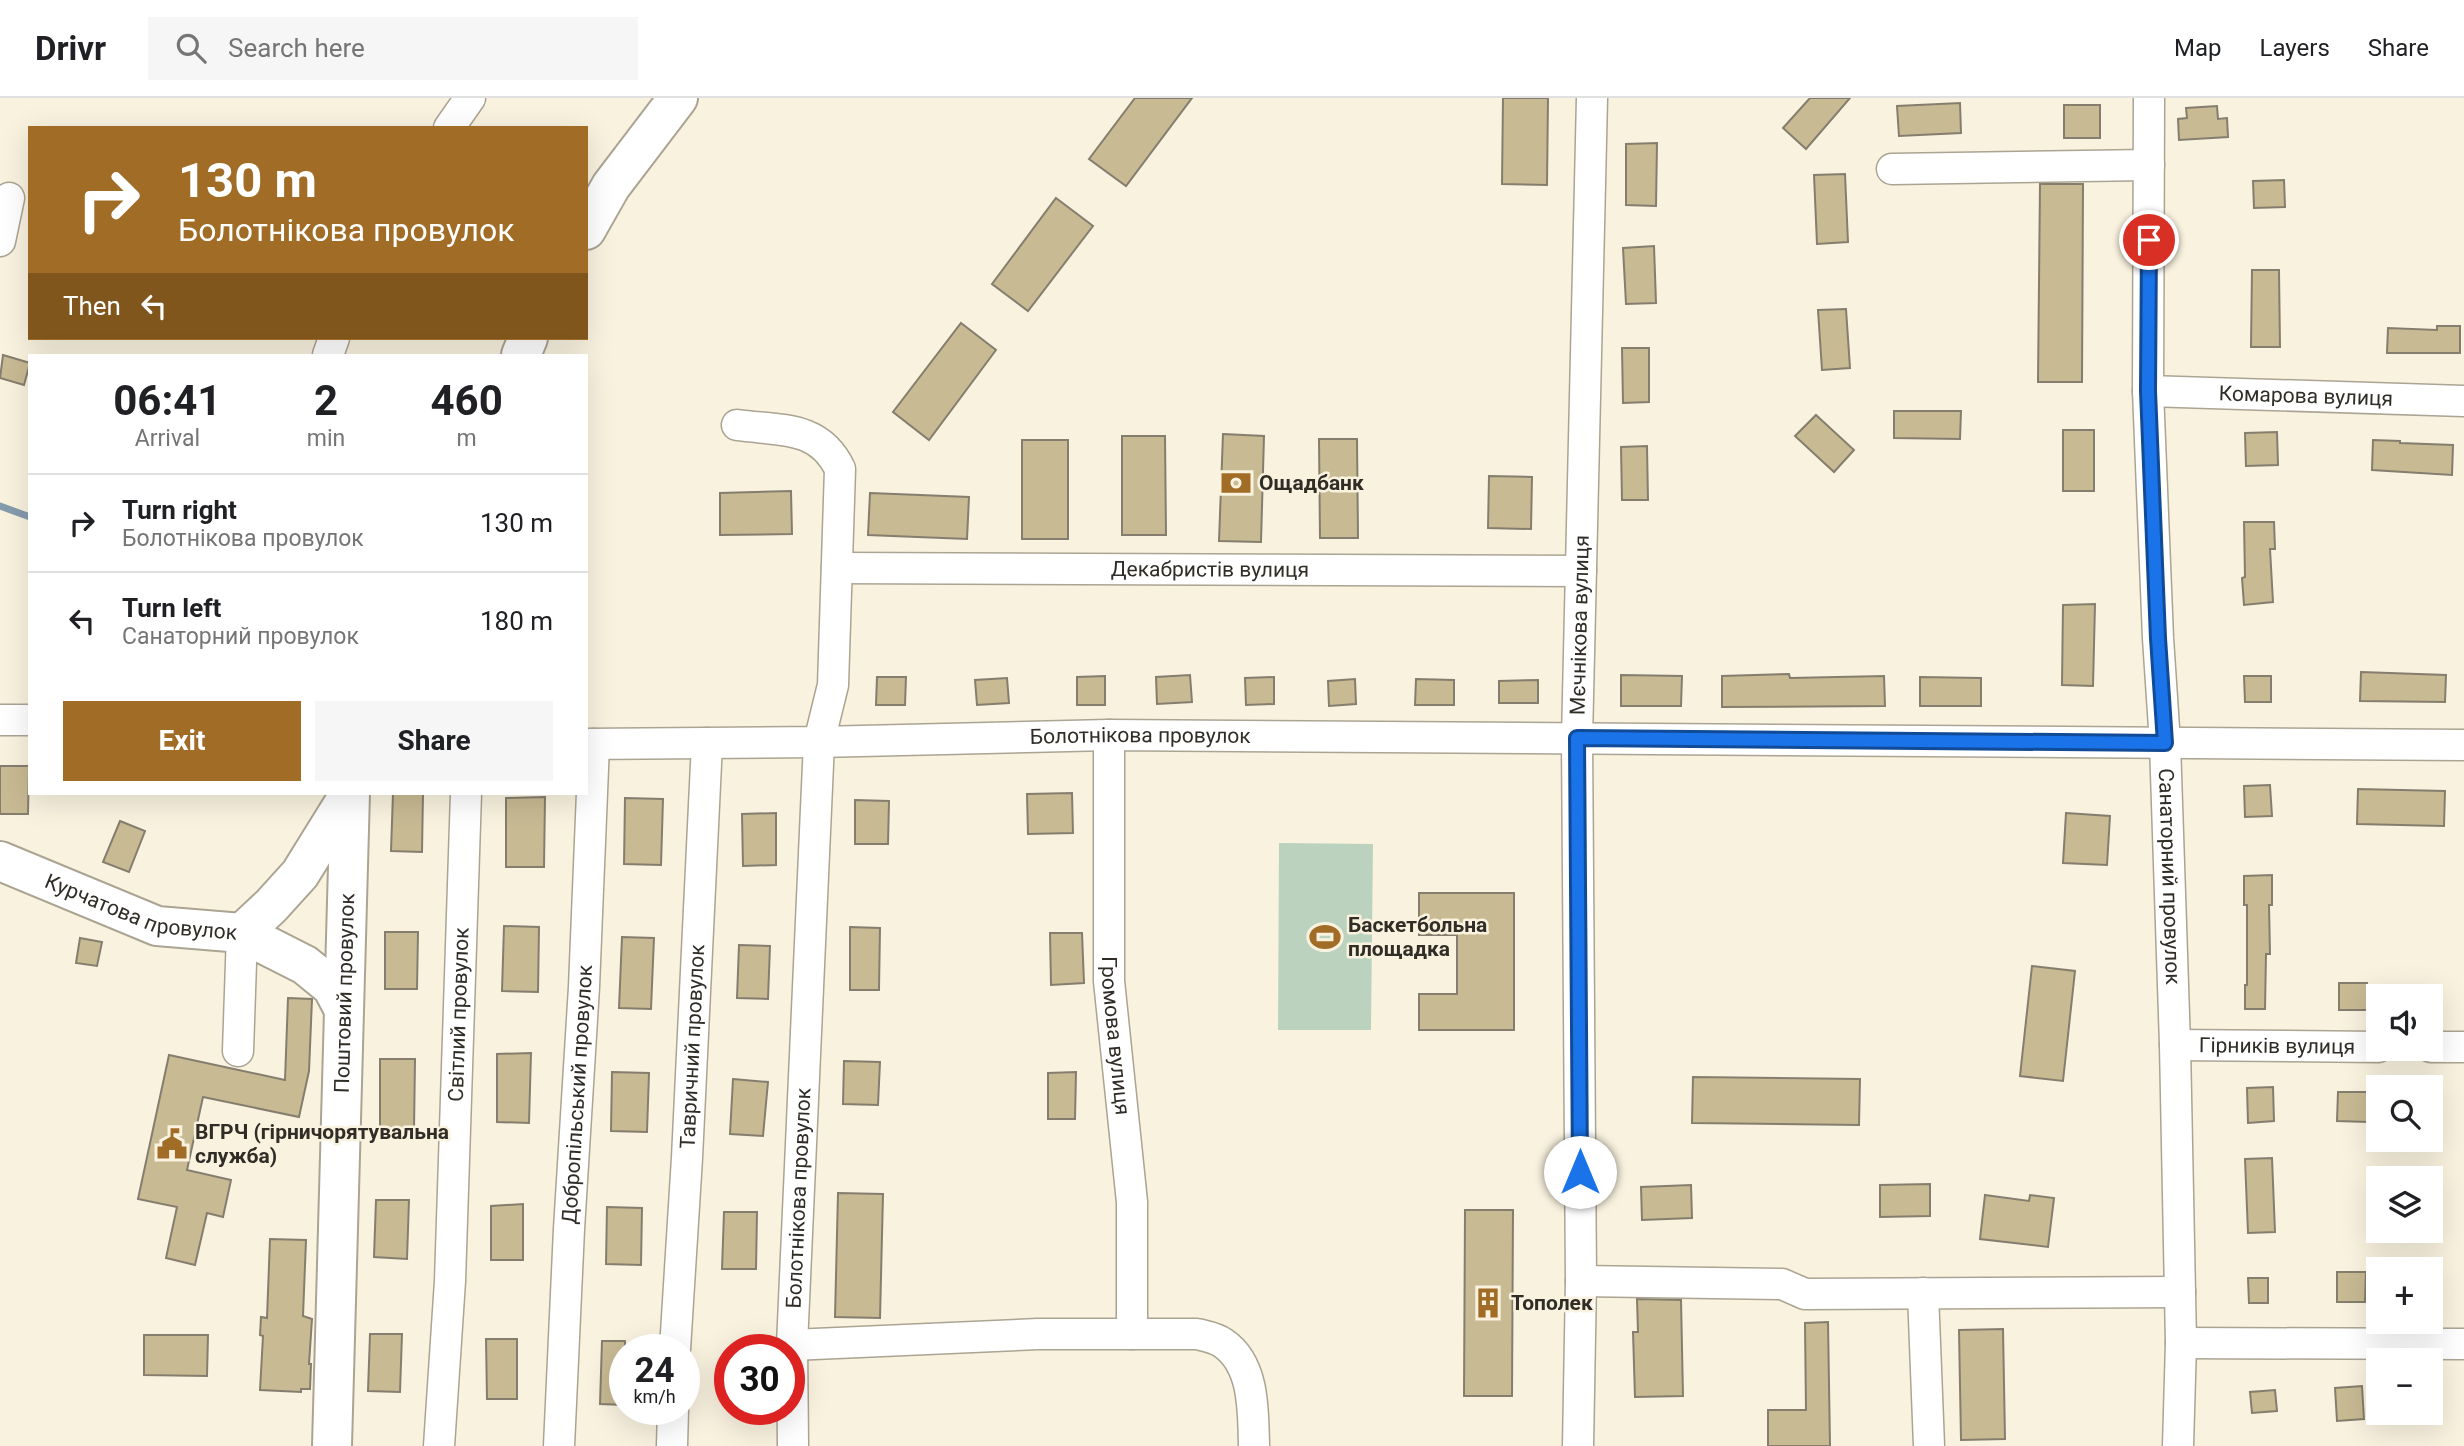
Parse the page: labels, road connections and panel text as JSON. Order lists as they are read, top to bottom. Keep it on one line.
{"streets":{"main road":["Курчатова провулок","Поштовий провулок"],"street":["Комарова вулиця","Декабристів вулиця","Мєчнікова вулиця","Болотнікова провулок","Санаторний провулок","Світлий провулок","Громова вулиця","Тавричний провулок","Гірників вулиця","Добропільський провулок"]},"crossings":[["Комарова вулиця","Санаторний провулок"],["Декабристів вулиця","Мєчнікова вулиця"],["Мєчнікова вулиця","Болотнікова провулок"],["Болотнікова провулок","Санаторний провулок"],["Болотнікова провулок","Громова вулиця"],["Санаторний провулок","Гірників вулиця"],["Курчатова провулок","Поштовий провулок"]],"places":{"bank":["Ощадбанк"],"sports":["Баскетбольна площадка"],"public building":["ВГРЧ (гірничорятувальна служба)"],"building":["Тополек"]},"page":{"header":"Drivr","search":"Search here","nav":["Map","Layers","Share"],"turn":["130 m","Болотнікова провулок"],"then":"Then","eta":["06:41","Arrival","2","min","460","m"],"list":[{"name":"Turn right","note":"Болотнікова провулок","value":"130 m"},{"name":"Turn left","note":"Санаторний провулок","value":"180 m"}],"buttons":["Exit","Share"],"map_buttons":["+","−"],"speed":"24 km/h","limit":"30"}}
